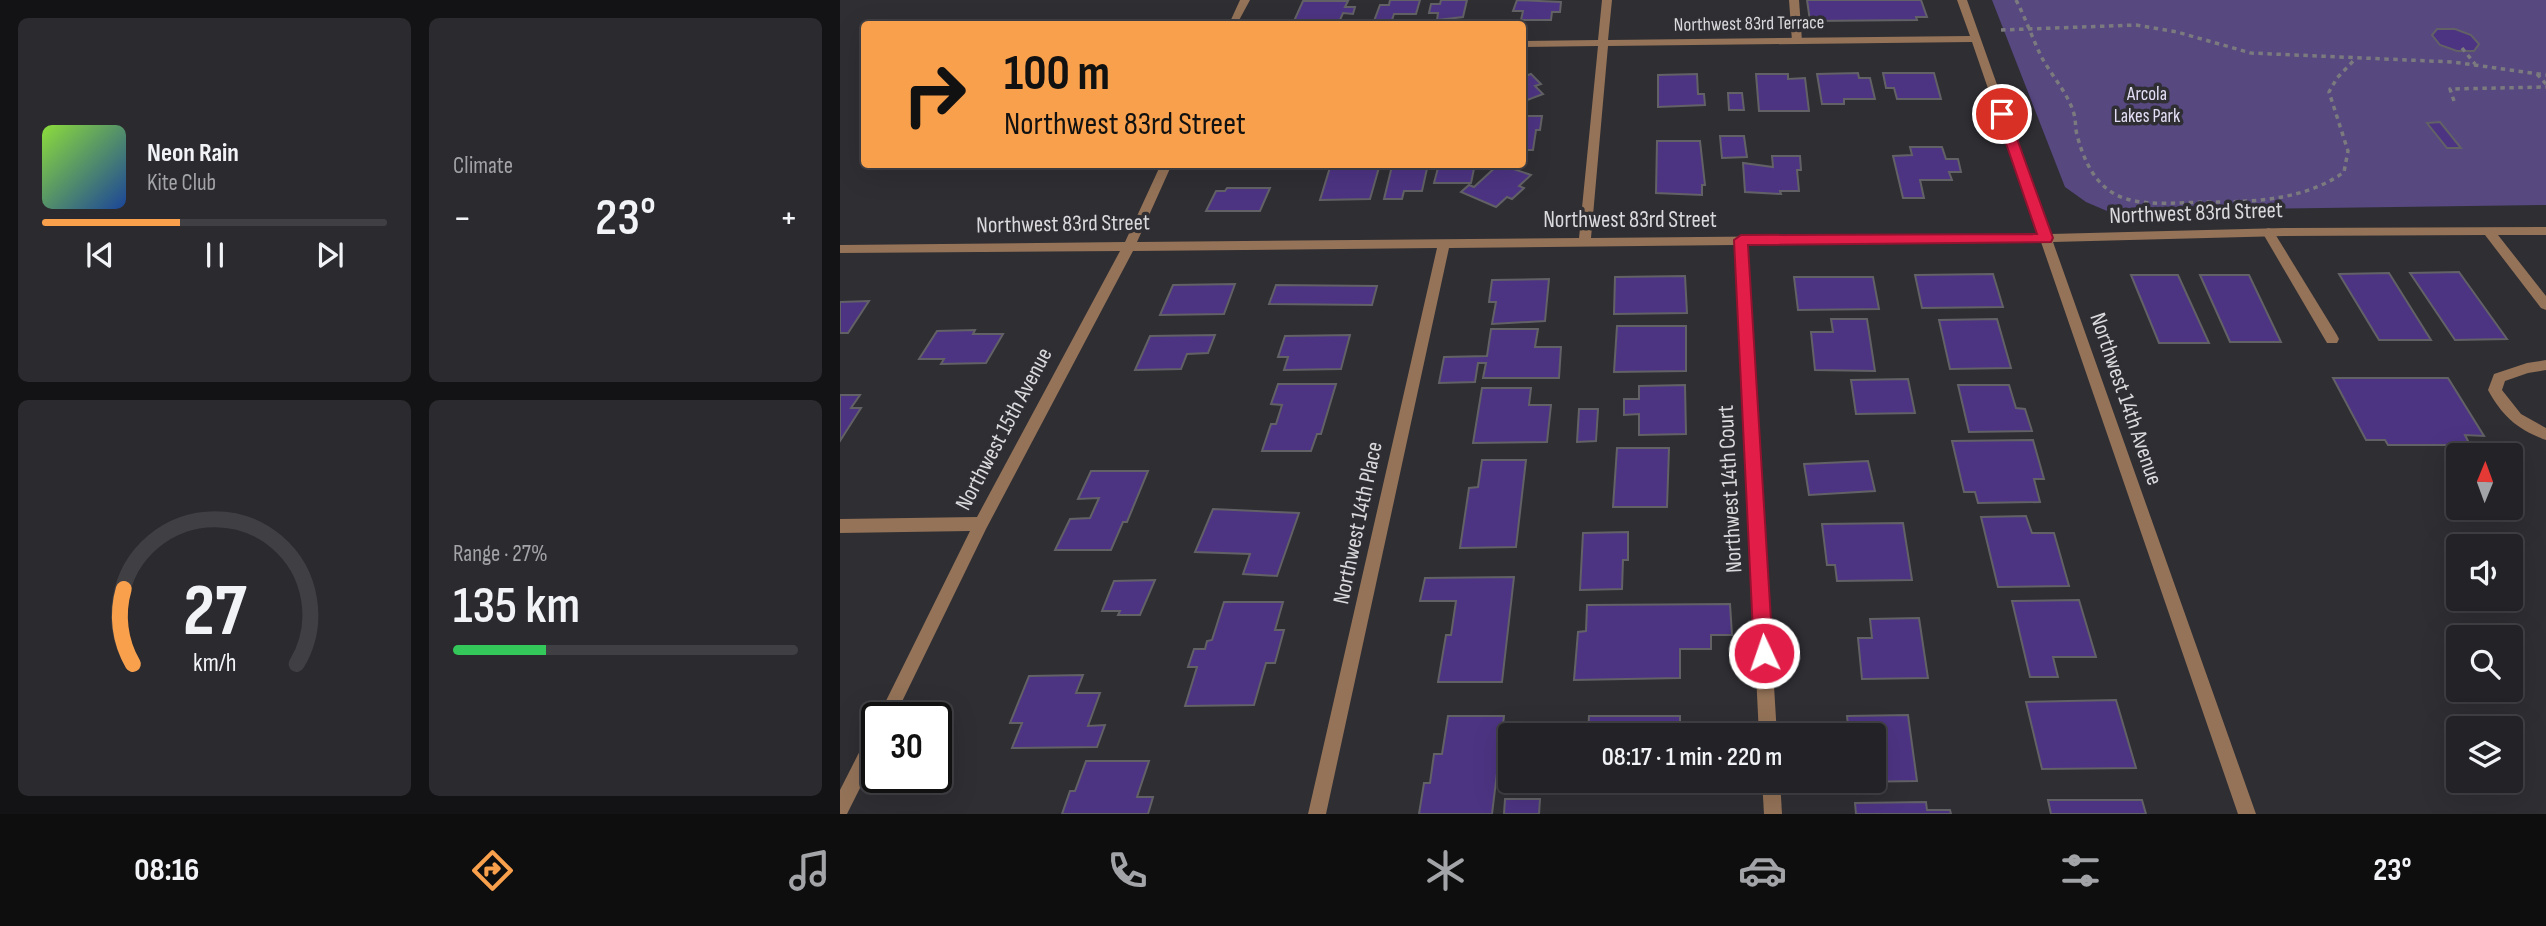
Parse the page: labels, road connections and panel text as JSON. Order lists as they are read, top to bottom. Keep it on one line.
{"streets":{"street":["Northwest 83rd Terrace","Northwest 83rd Street","Northwest 14th Avenue","Northwest 15th Avenue","Northwest 14th Court","Northwest 14th Place"]},"crossings":[["Northwest 83rd Terrace","Northwest 14th Avenue"],["Northwest 83rd Street","Northwest 14th Avenue"],["Northwest 83rd Street","Northwest 15th Avenue"],["Northwest 83rd Street","Northwest 14th Court"],["Northwest 83rd Street","Northwest 14th Place"]],"parks":["Arcola Lakes Park"],"north":"top","page":{"tile":["Climate",["Range · 27%","135 km"]],"turn":["100 m","Northwest 83rd Street"],"song":["Neon Rain","Kite Club"],"heat":["−","23°","+"],"limit":"30","trip":"08:17 · 1 min · 220 m","tabs":["08:16","23°"],"gauge":["27","km/h"]}}
